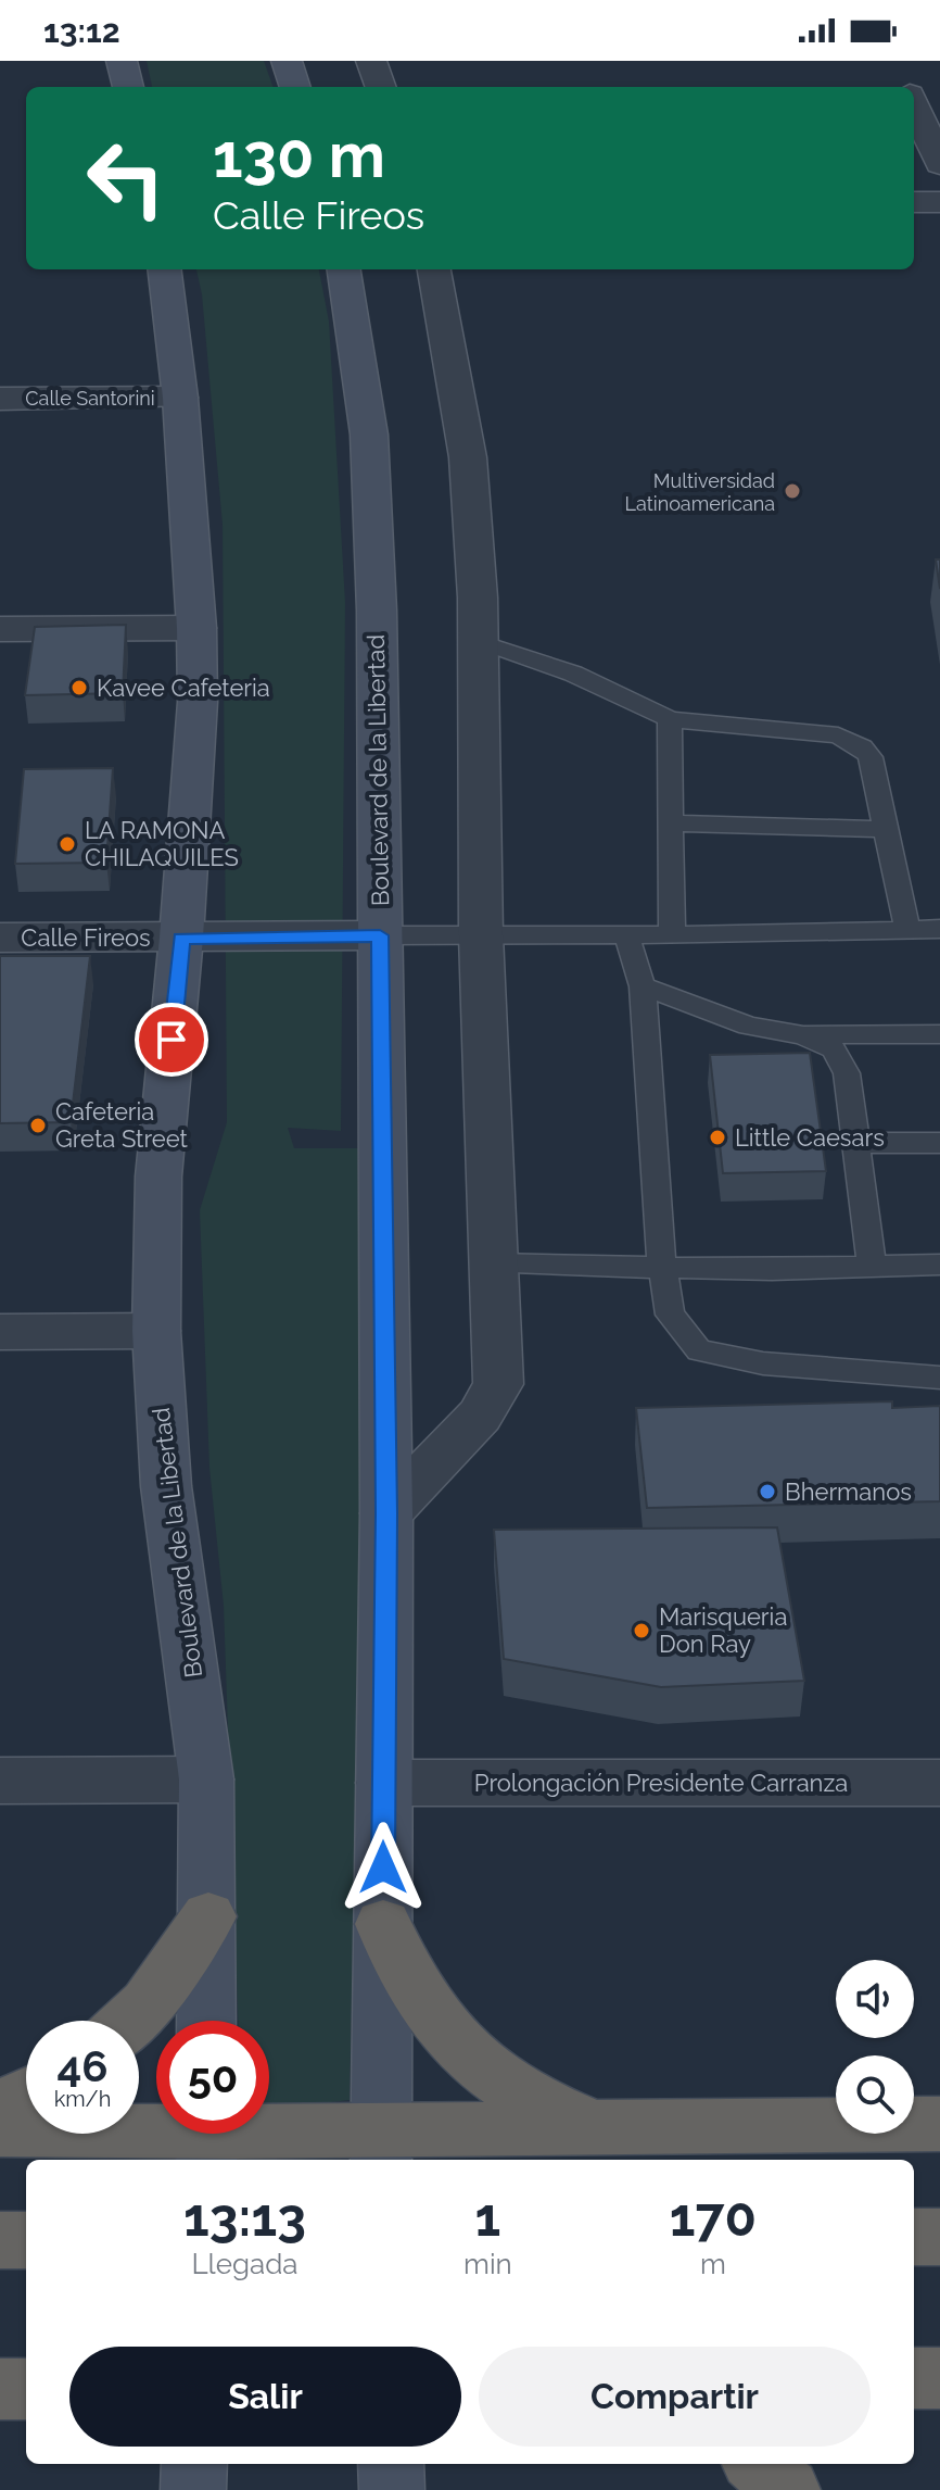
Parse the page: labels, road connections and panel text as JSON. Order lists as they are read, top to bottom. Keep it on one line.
{"streets":{"main road":["Boulevard de la Libertad"],"street":["Calle Santorini","Calle Fireos","Prolongación Presidente Carranza"]},"crossings":[["Calle Santorini","Boulevard de la Libertad"],["Boulevard de la Libertad","Calle Fireos"],["Boulevard de la Libertad","Prolongación Presidente Carranza"]],"places":["Multiversidad Latinoamericana","Kavee Cafeteria","LA RAMONA CHILAQUILES","Cafeteria Greta Street","Little Caesars","Bhermanos","Marisqueria Don Ray"],"page":{"status":"13:12","turn":["130 m","Calle Fireos"],"speed":"46 km/h","limit":"50","eta":["13:13","Llegada","1","min","170","m"],"buttons":["Salir","Compartir"]}}
